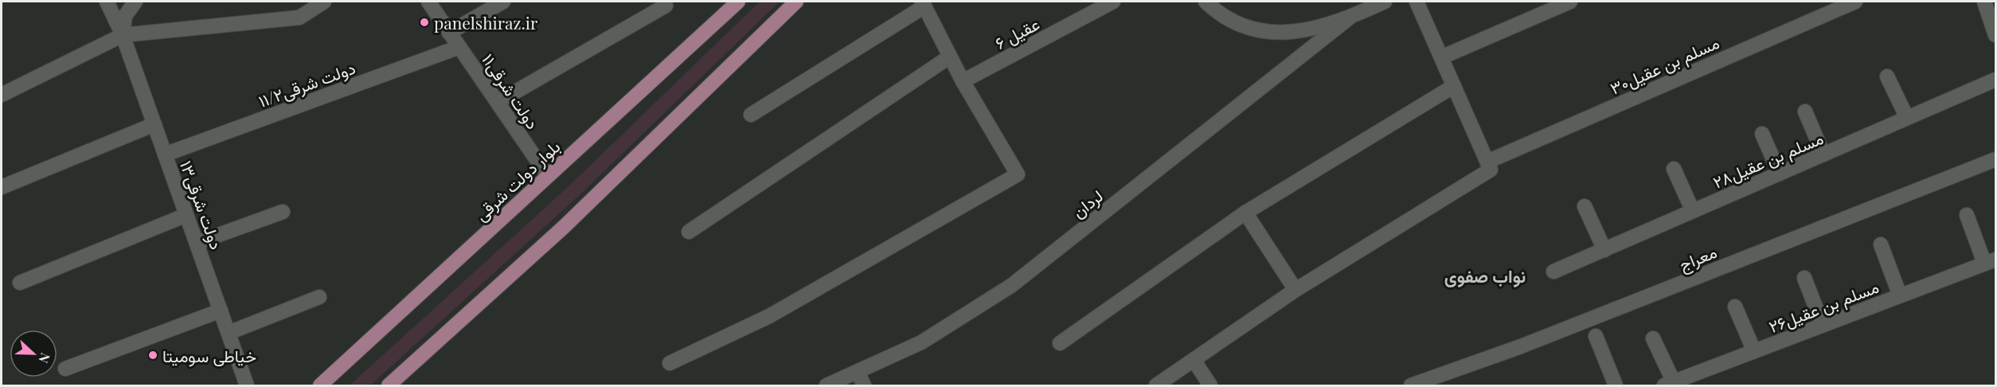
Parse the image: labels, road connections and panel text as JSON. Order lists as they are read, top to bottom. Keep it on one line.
{"streets":{"main road":["بلوار دولت شرقی"],"street":["عقیل ۶","مسلم بن عقیل۳۰","۱۱/۲دولت شرقی","۱۱دولت شرقی","مسلم بن عقیل۲۸","لردان","۱۳دولت شرقی","معراج","مسلم بن عقیل۲۶"]},"crossings":[["۱۱/۲دولت شرقی","۱۱دولت شرقی"],["۱۱/۲دولت شرقی","۱۳دولت شرقی"],["۱۱دولت شرقی","بلوار دولت شرقی"]],"districts":["نواب صفوی"],"places":["panelshiraz.ir","خیاطی سومیتا"],"north":"right"}
